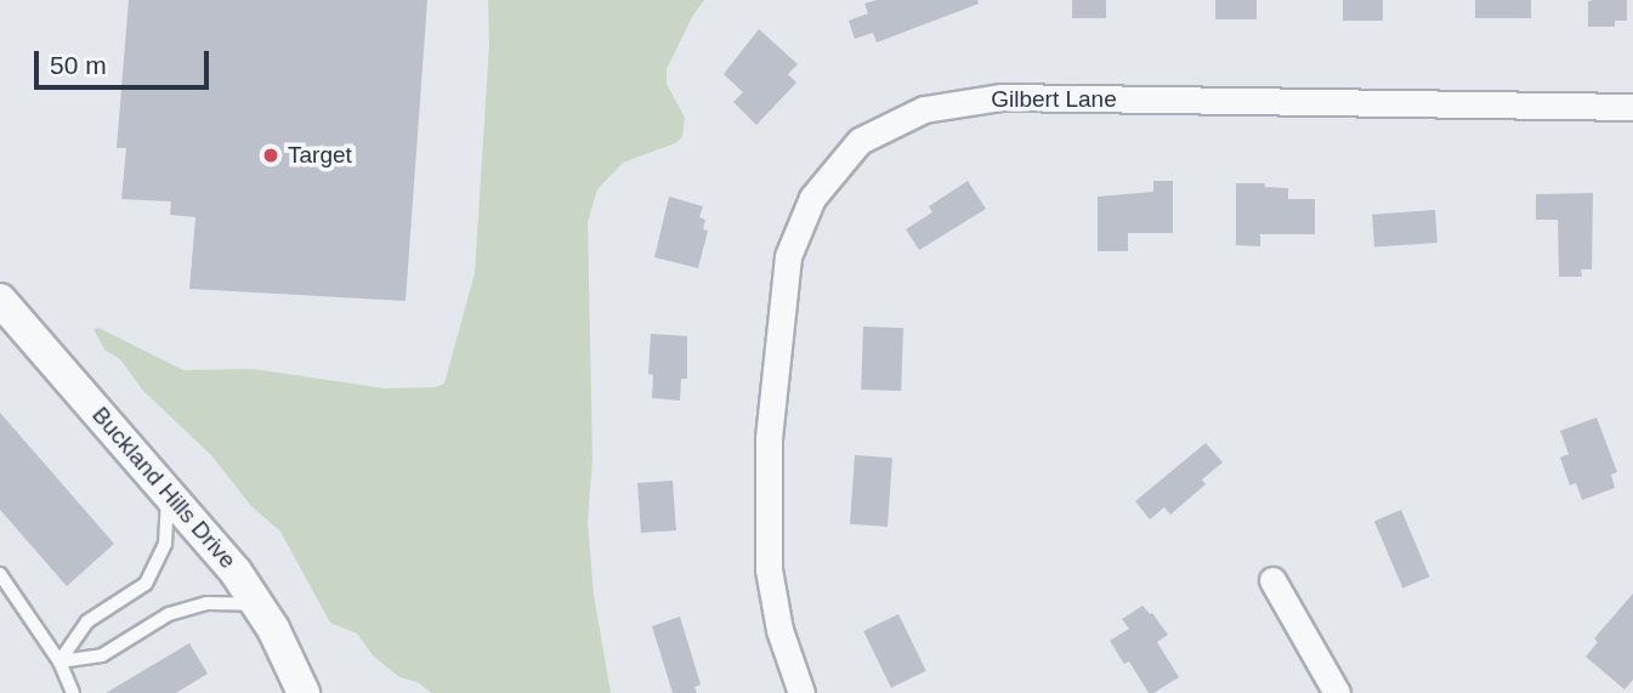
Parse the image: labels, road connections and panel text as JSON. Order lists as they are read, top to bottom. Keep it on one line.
{"streets":{"street":["Gilbert Lane","Buckland Hills Drive"]},"places":["Target"],"scale_bar":"50 m"}
